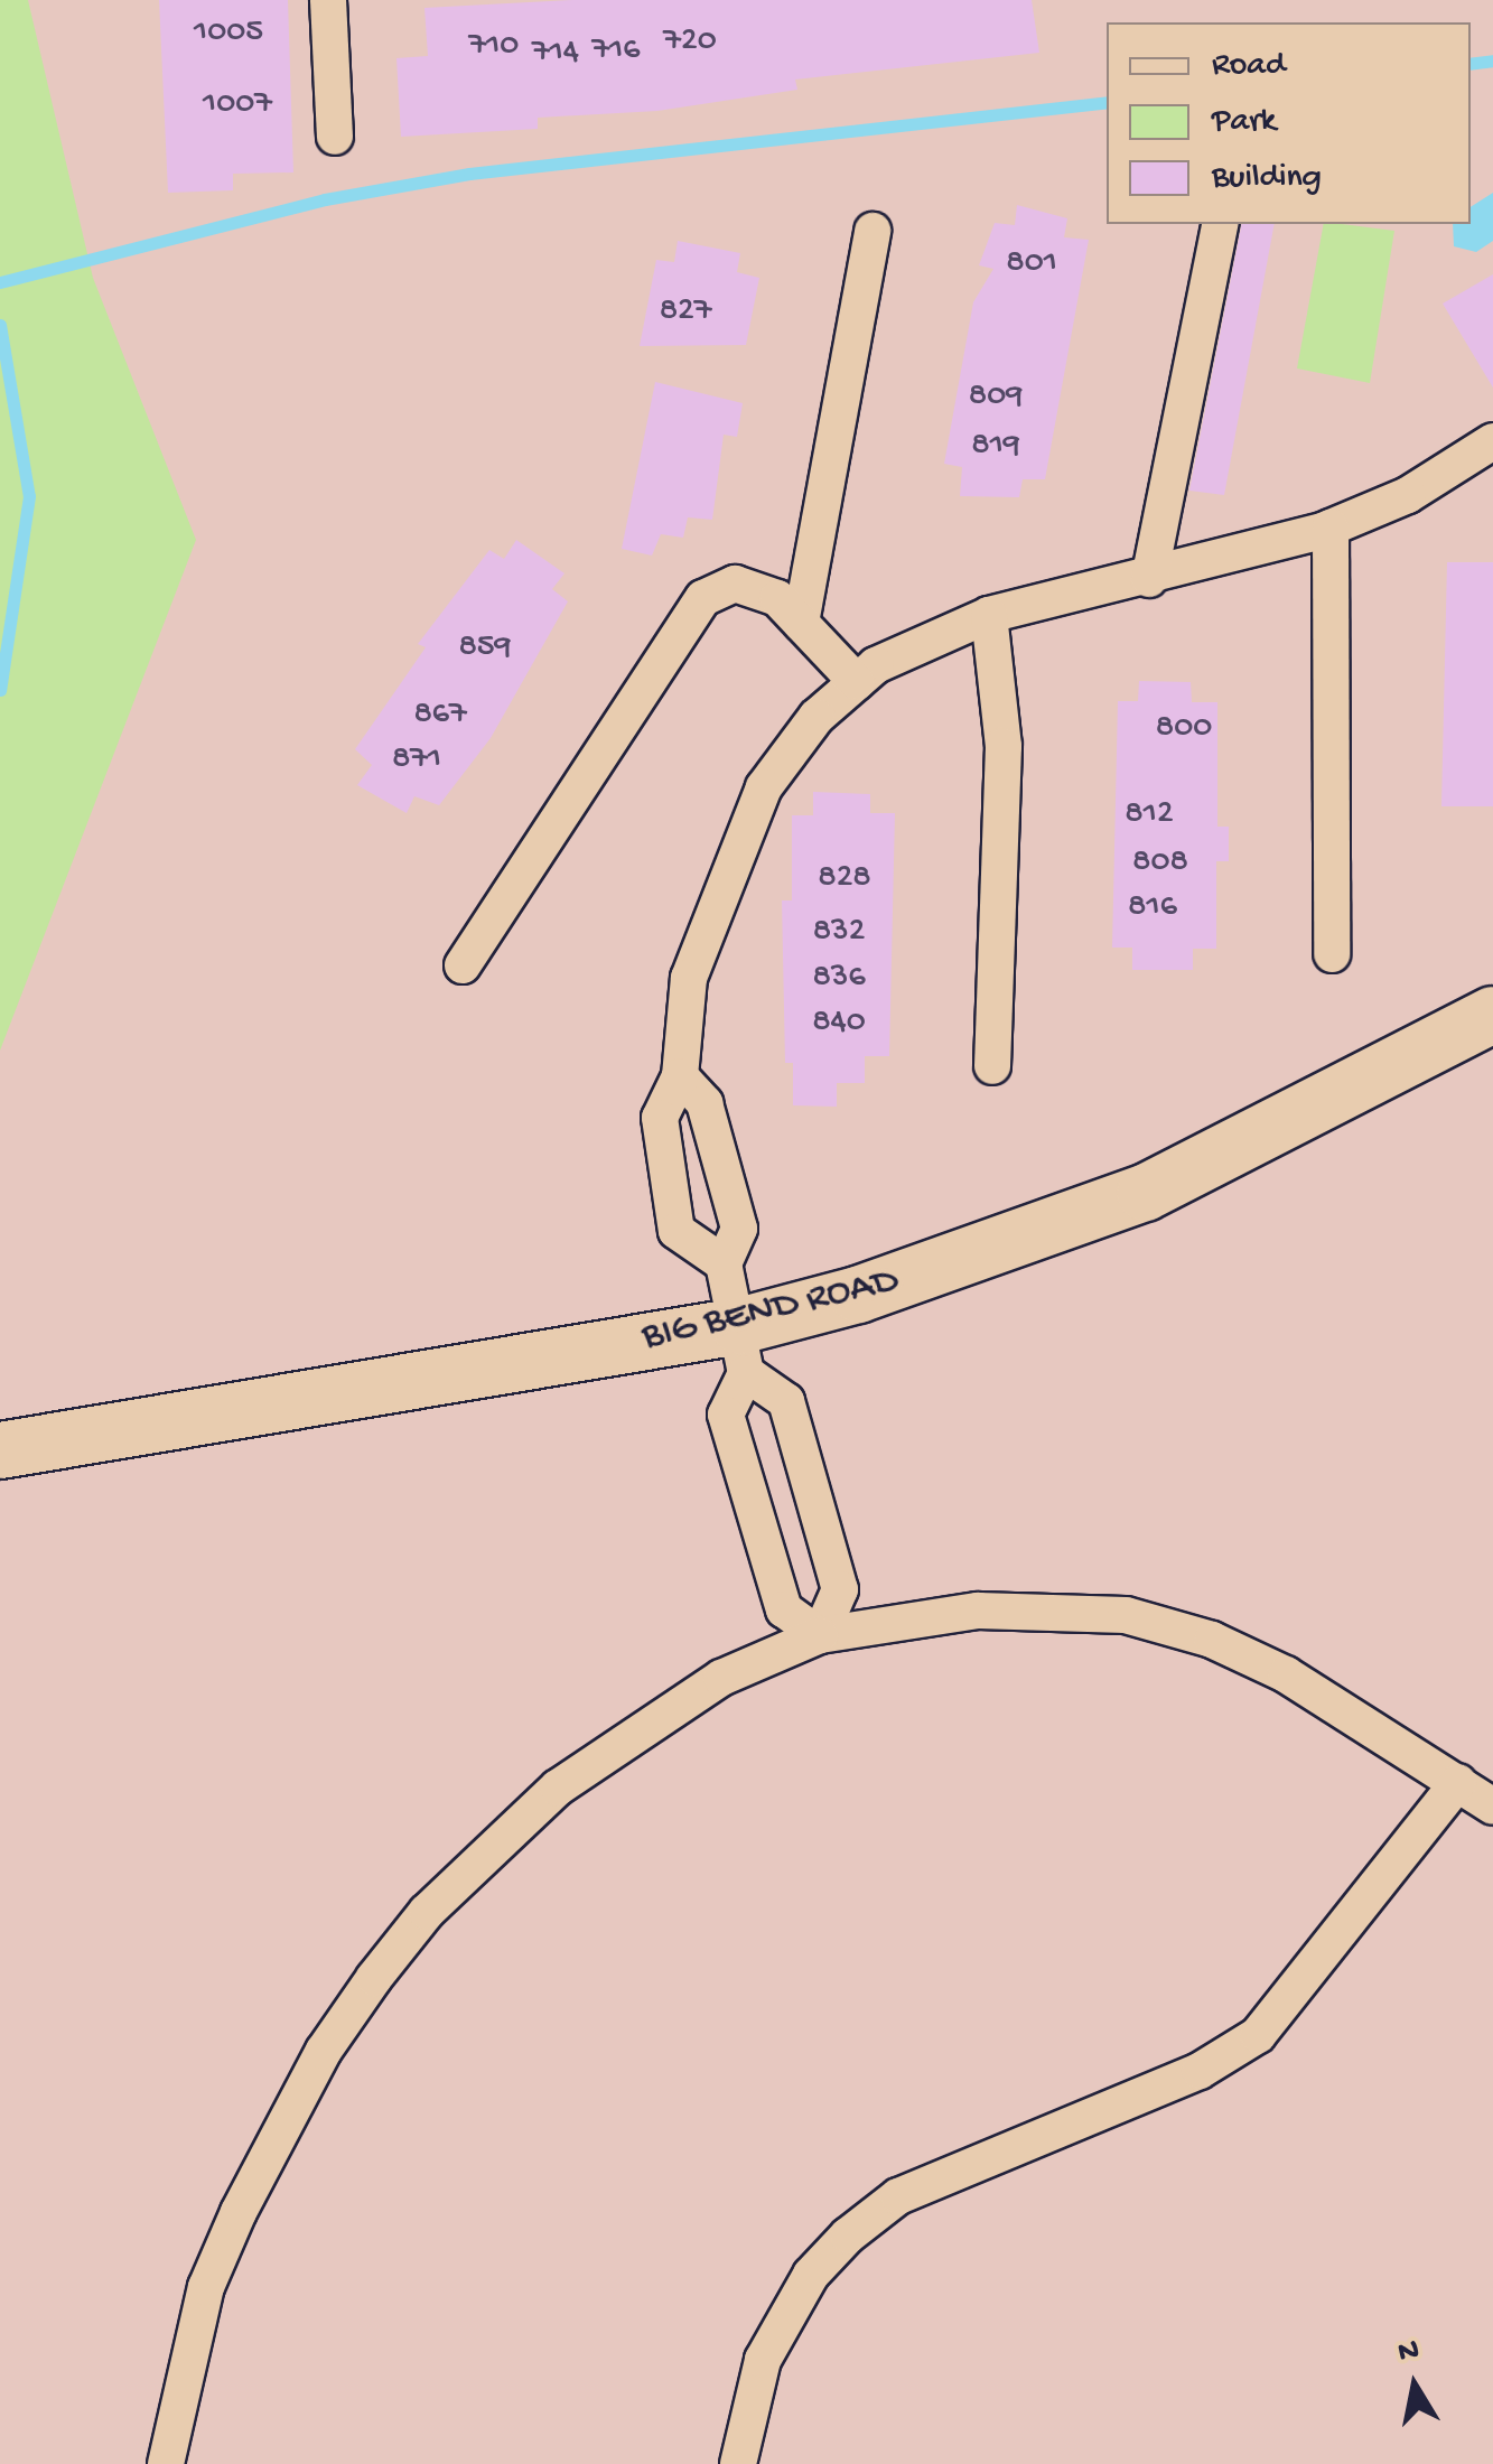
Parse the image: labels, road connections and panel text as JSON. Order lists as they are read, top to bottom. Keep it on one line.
{"streets":{"main road":["BIG BEND ROAD"]},"house_numbers":["1005","720","710","716","714","1007","801","827","809","819","859","867","800","871","812","808","828","816","832","836","840"],"legend":["Road","Park","Building"],"north":"top"}
